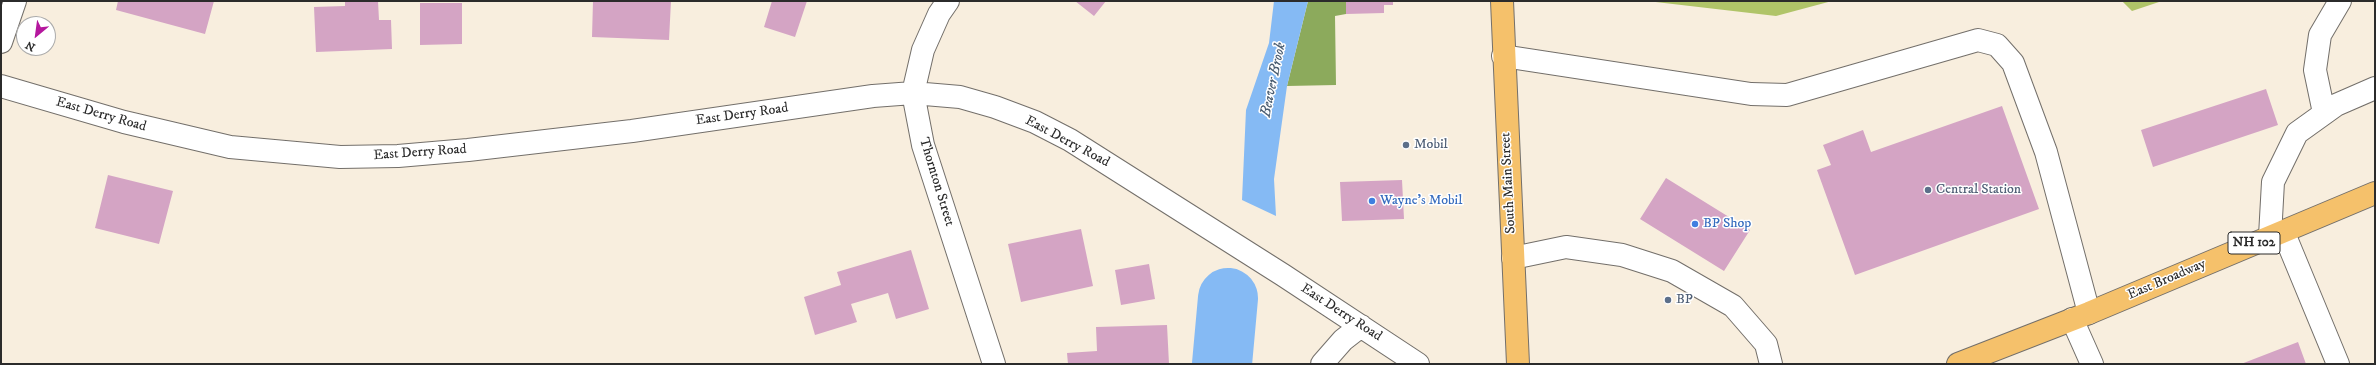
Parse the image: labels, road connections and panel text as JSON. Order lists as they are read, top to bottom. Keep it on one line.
{"streets":{"main road":["South Main Street","NH 102","East Broadway"],"street":["East Derry Road","Thornton Street"]},"crossings":[["East Derry Road","Thornton Street"]],"water":["Beaver Brook"],"places":["Mobil","Central Station","Wayne's Mobil","BP Shop","BP"],"north":"bottom left"}
